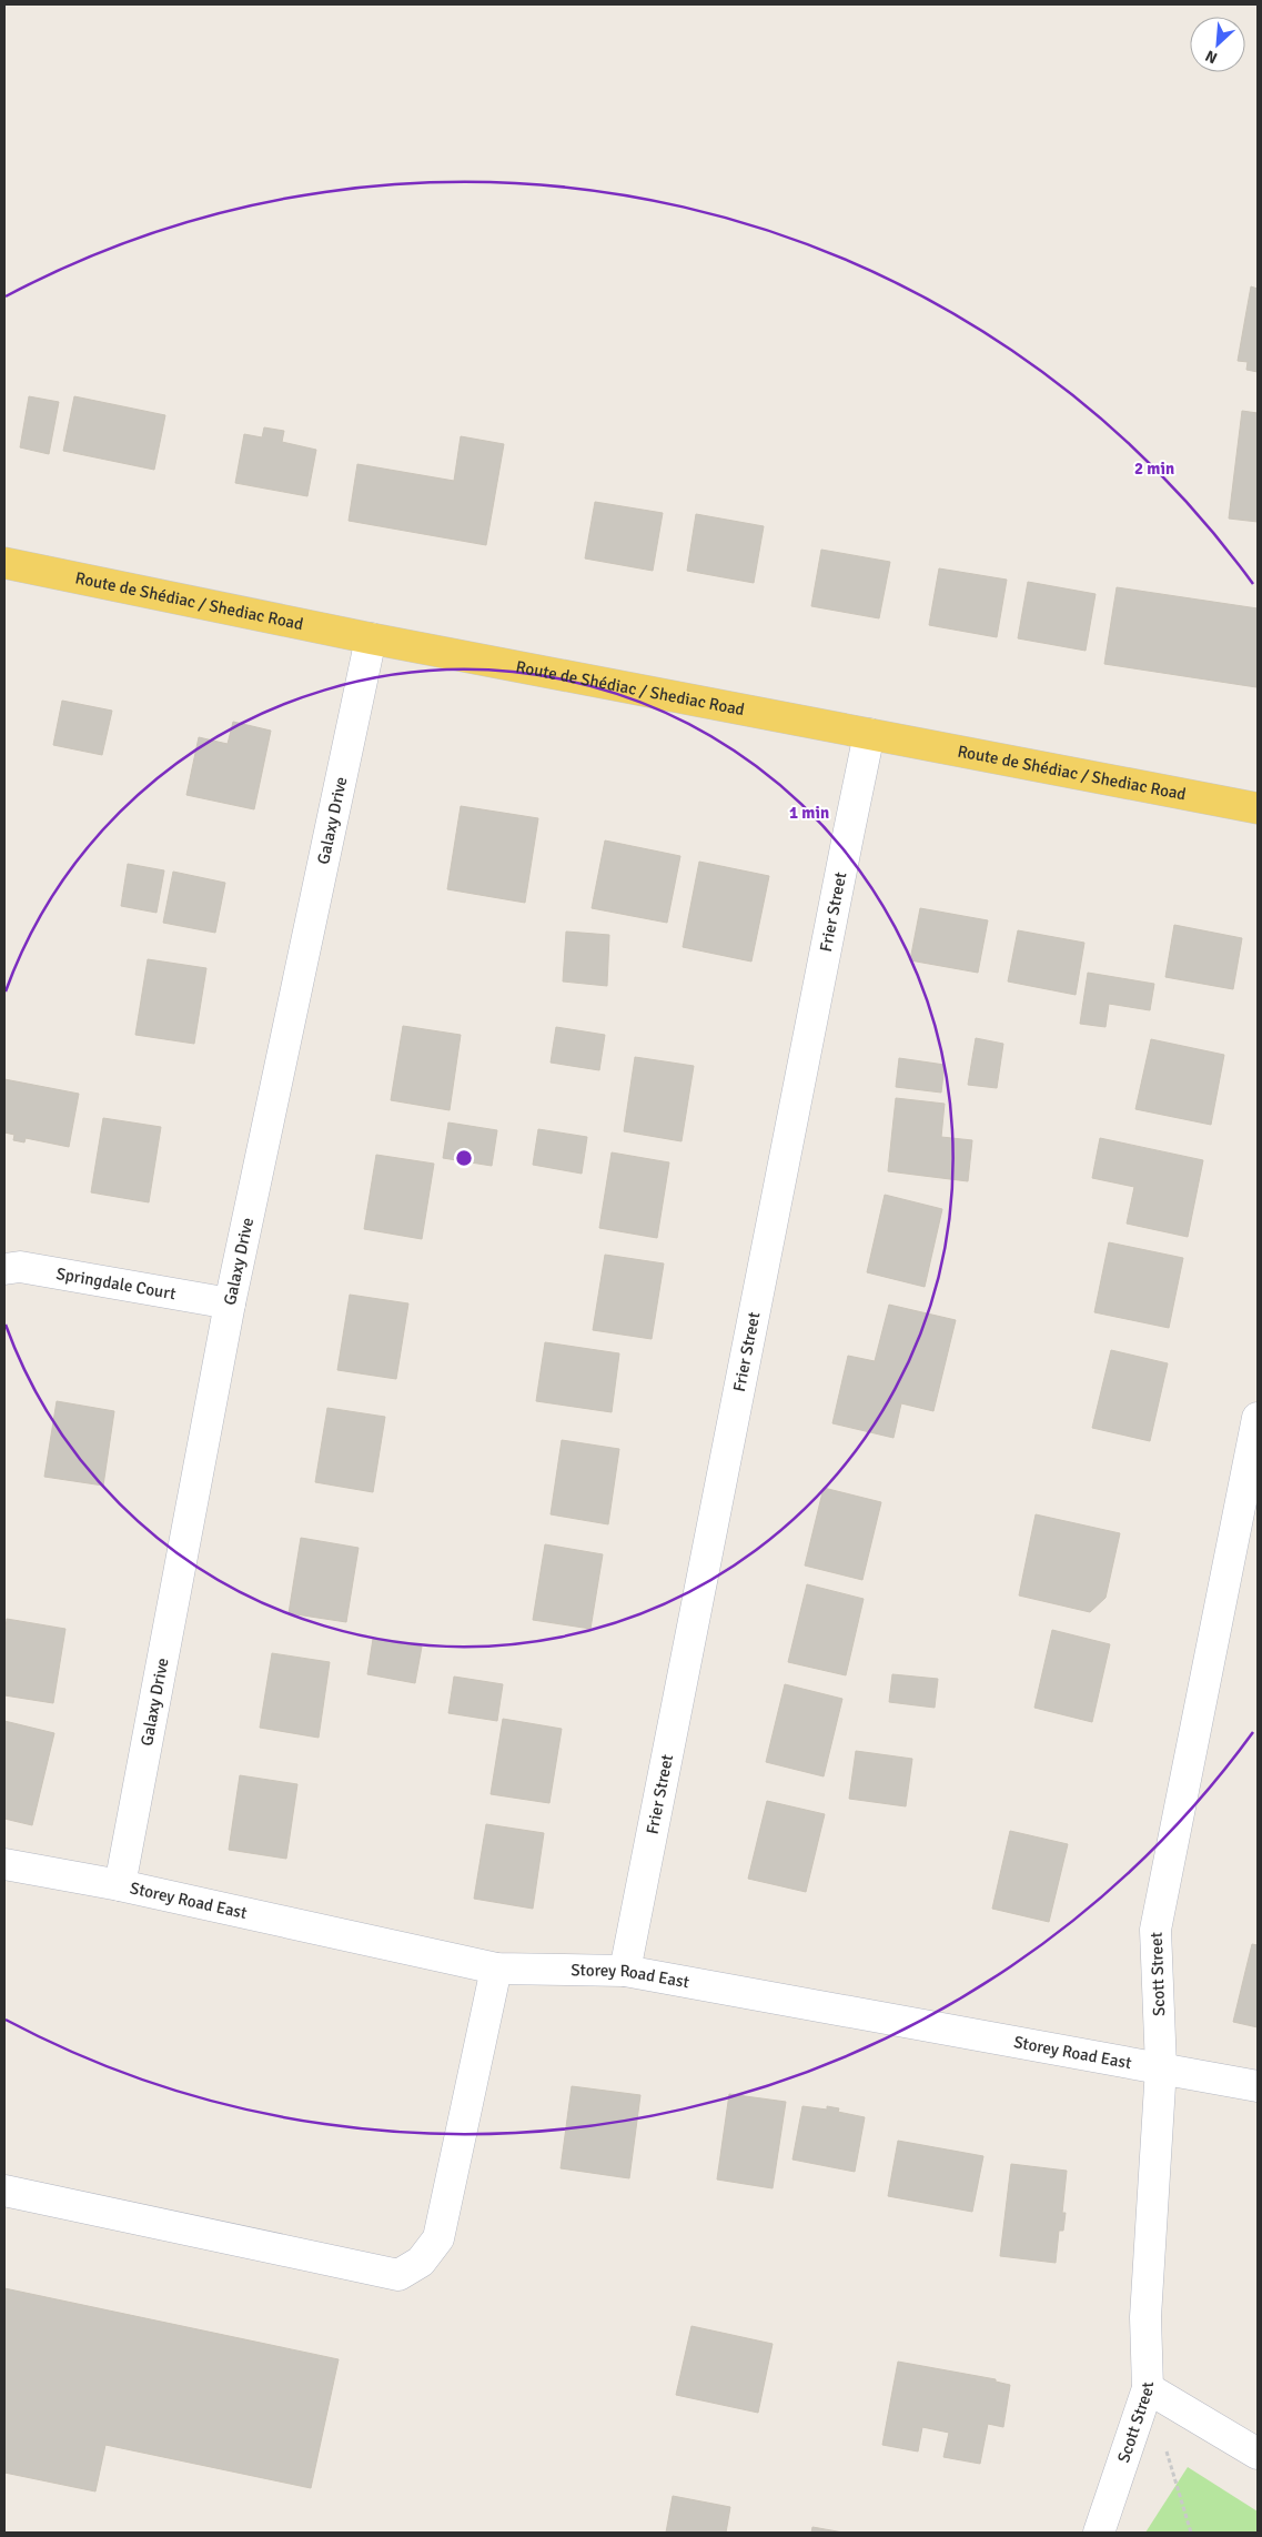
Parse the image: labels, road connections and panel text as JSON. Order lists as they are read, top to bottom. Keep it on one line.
{"streets":{"main road":["Route de Shédiac / Shediac Road"],"street":["Galaxy Drive","Frier Street","Springdale Court","Storey Road East","Scott Street"]},"crossings":[["Route de Shédiac / Shediac Road","Galaxy Drive"],["Route de Shédiac / Shediac Road","Frier Street"],["Galaxy Drive","Springdale Court"],["Galaxy Drive","Storey Road East"],["Frier Street","Storey Road East"],["Storey Road East","Scott Street"]],"north":"bottom left","rings":["2 min","1 min"]}
